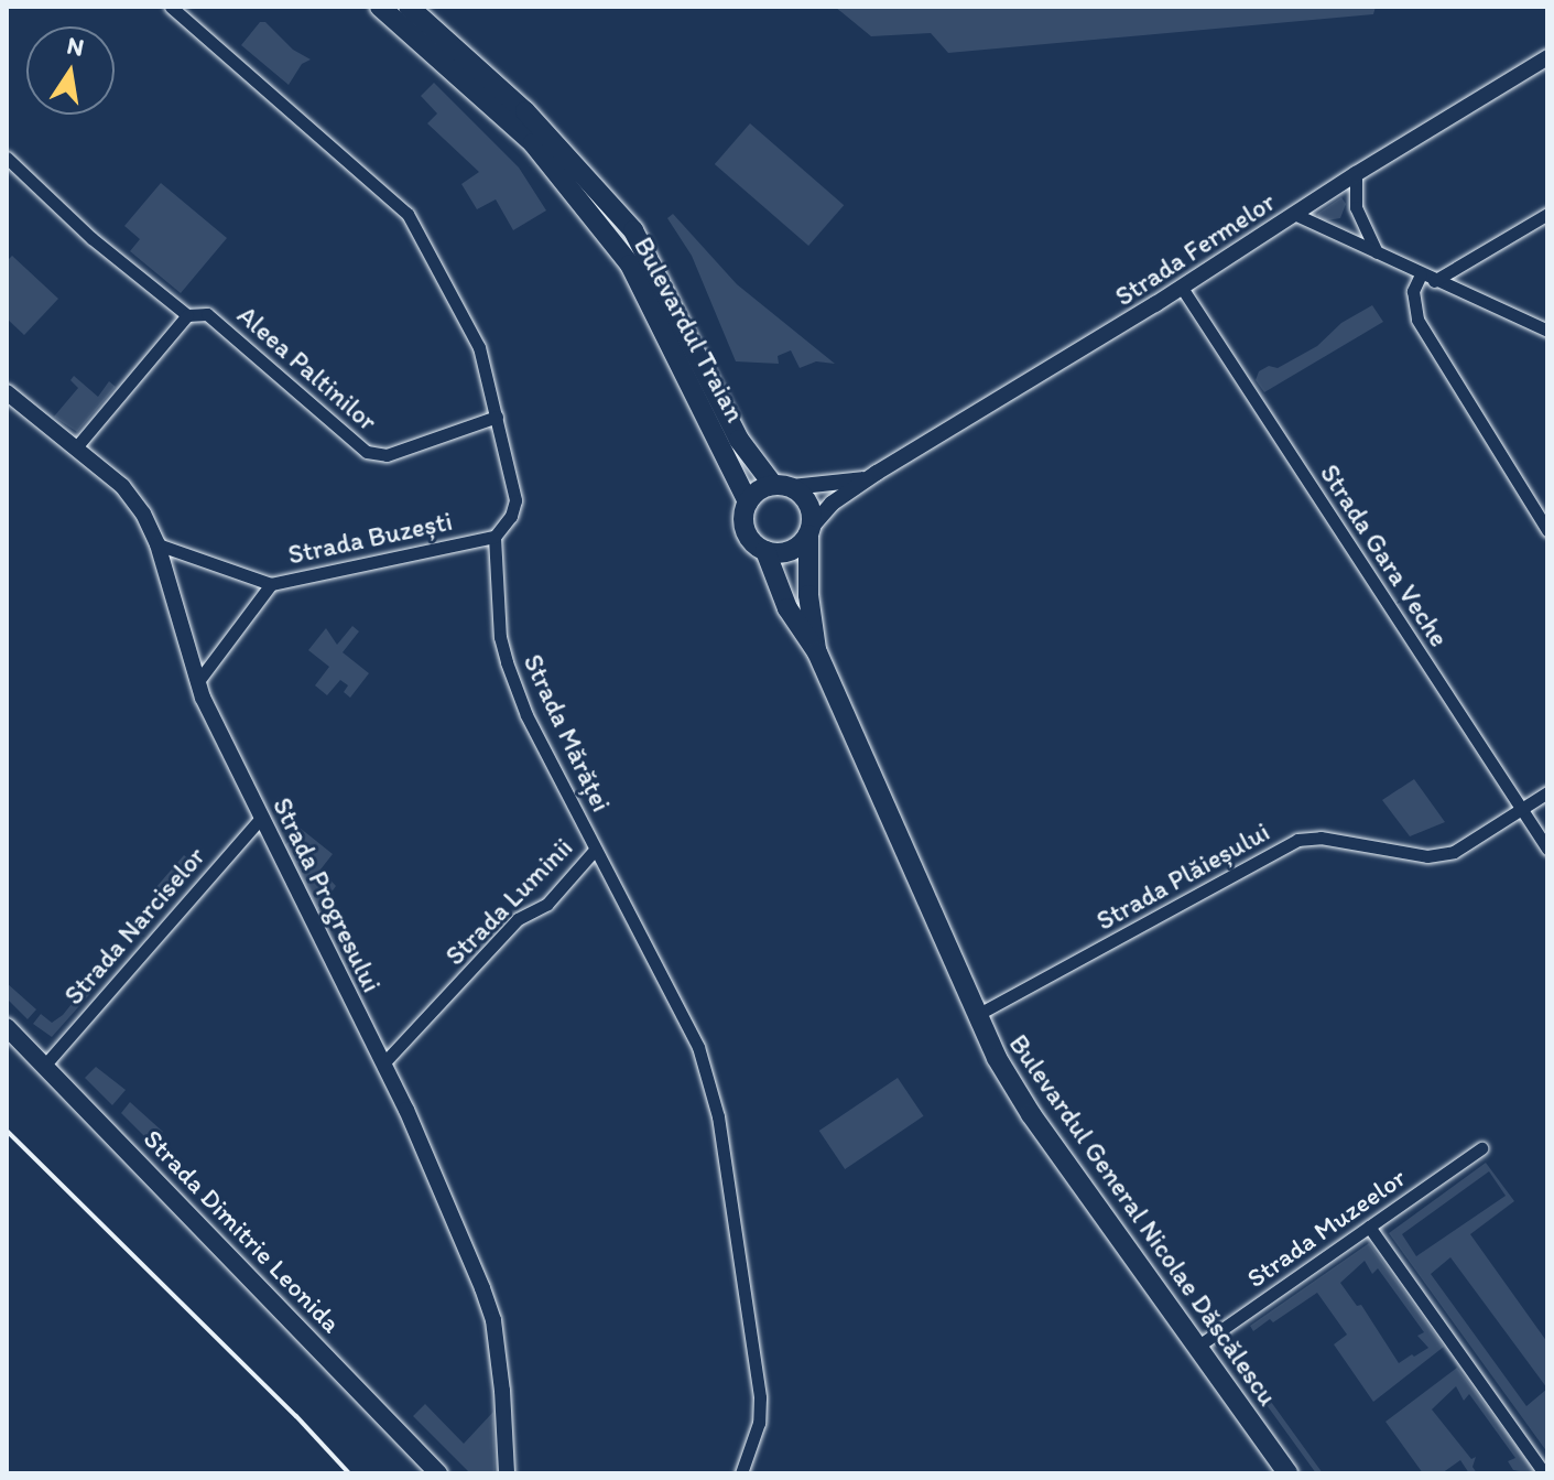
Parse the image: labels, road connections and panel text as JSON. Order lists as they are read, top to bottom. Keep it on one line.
{"streets":{"main road":["Bulevardul Traian","Bulevardul General Nicolae Dăscălescu","Strada Dimitrie Leonida"],"street":["Strada Fermelor","Aleea Paltinilor","Strada Buzești","Strada Gara Veche","Strada Mărăței","Strada Plăieșului","Strada Progresului","Strada Luminii","Strada Narciselor","Strada Muzeelor"]},"crossings":[["Strada Fermelor","Bulevardul Traian"],["Strada Fermelor","Strada Gara Veche"],["Strada Fermelor","Bulevardul General Nicolae Dăscălescu"],["Bulevardul Traian","Bulevardul General Nicolae Dăscălescu"],["Strada Buzești","Strada Mărăței"],["Strada Buzești","Strada Progresului"],["Strada Gara Veche","Strada Plăieșului"],["Strada Mărăței","Strada Luminii"],["Strada Plăieșului","Bulevardul General Nicolae Dăscălescu"],["Strada Progresului","Strada Luminii"],["Strada Progresului","Strada Narciselor"],["Strada Narciselor","Strada Dimitrie Leonida"],["Bulevardul General Nicolae Dăscălescu","Strada Muzeelor"]],"north":"top"}
